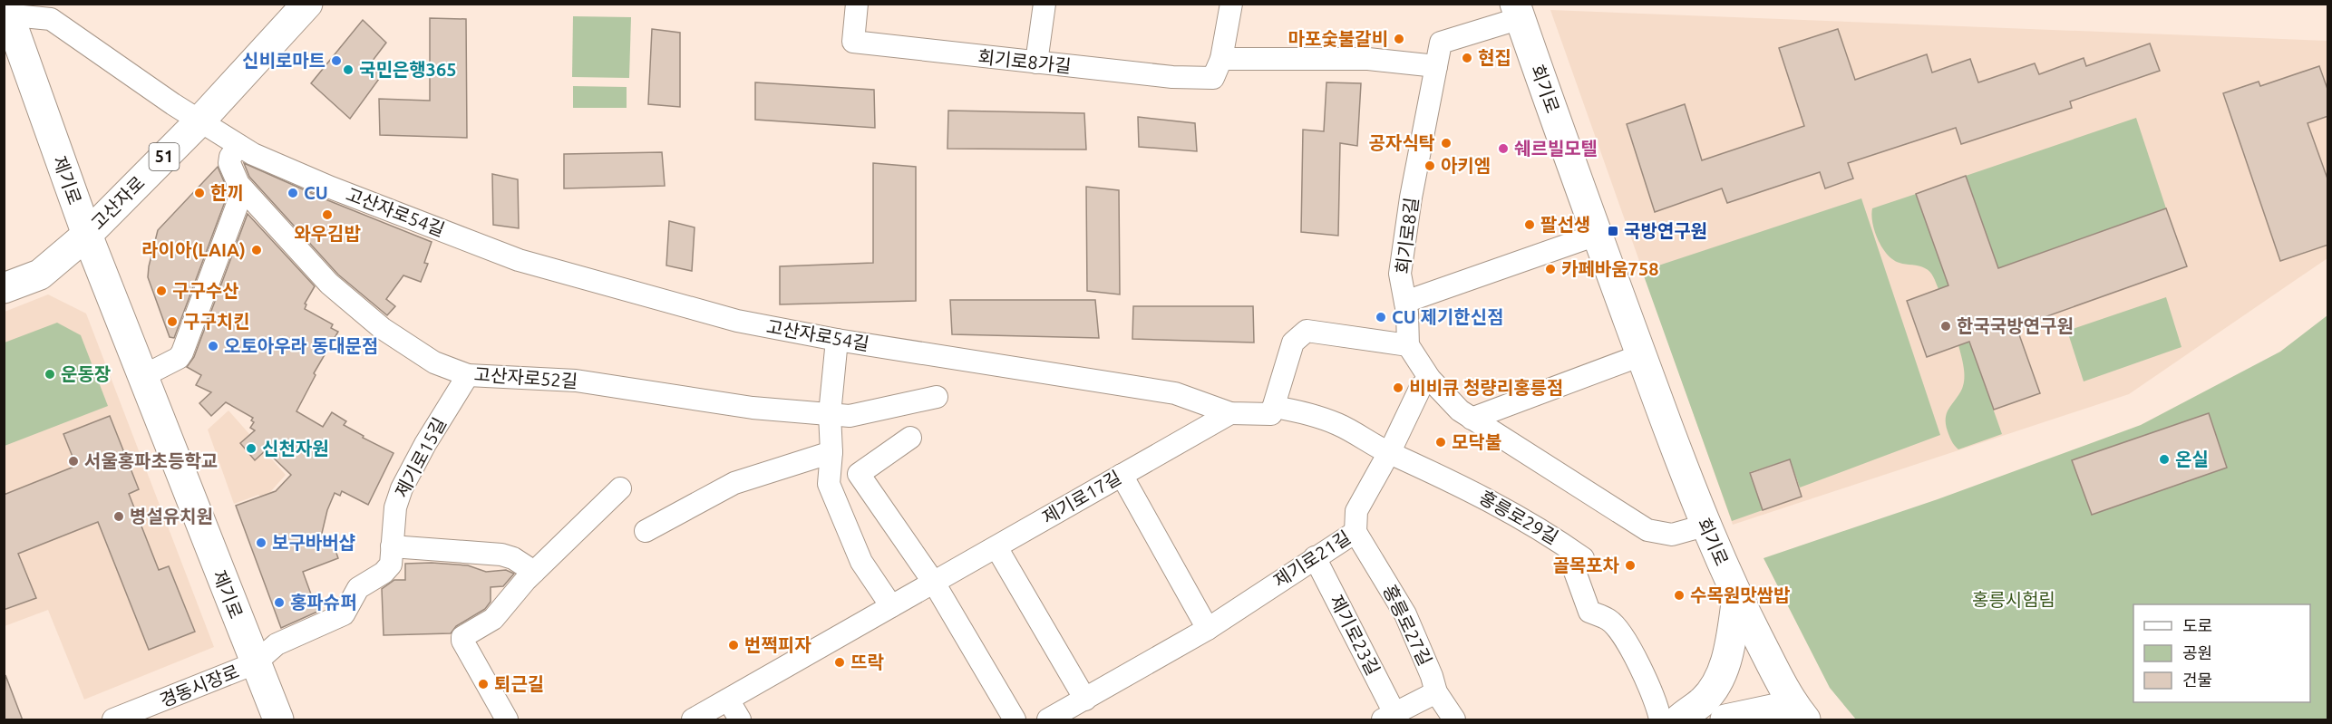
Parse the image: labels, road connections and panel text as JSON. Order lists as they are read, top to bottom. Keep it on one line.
{"streets":{"main road":["회기로","51","제기로","고산자로"],"street":["회기로8가길","고산자로54길","회기로8길","고산자로52길","제기로15길","제기로17길","홍릉로29길","제기로21길","홍릉로27길","제기로23길","경동시장로"]},"crossings":[["회기로","회기로8길"],["제기로","고산자로"],["제기로","고산자로54길"],["제기로","제기로15길"],["제기로","경동시장로"],["고산자로","고산자로54길"],["고산자로54길","고산자로52길"],["고산자로54길","제기로17길"],["고산자로54길","홍릉로29길"],["회기로8길","제기로21길"],["고산자로52길","제기로15길"],["제기로15길","경동시장로"],["홍릉로29길","제기로21길"],["제기로21길","홍릉로27길"],["제기로21길","제기로23길"],["홍릉로27길","제기로23길"]],"parks":["홍릉시험림"],"places":{"other":["마포숯불갈비","현집","신비로마트","국민은행365","공자식탁","쉐르빌모텔","아키엠","한끼","CU","와우김밥","팔선생","라이아(LAIA)","카페바움758","구구수산","CU 제기한신점","구구치킨","한국국방연구원","오토아우라 동대문점","운동장","비비큐 청량리홍릉점","모닥불","신천자원","온실","서울홍파초등학교","병설유치원","보구바버샵","골목포차","수목원맛쌈밥","홍파슈퍼","번쩍피자","뜨락","퇴근길"],"transit":["국방연구원"]},"legend":["도로","공원","건물"]}
